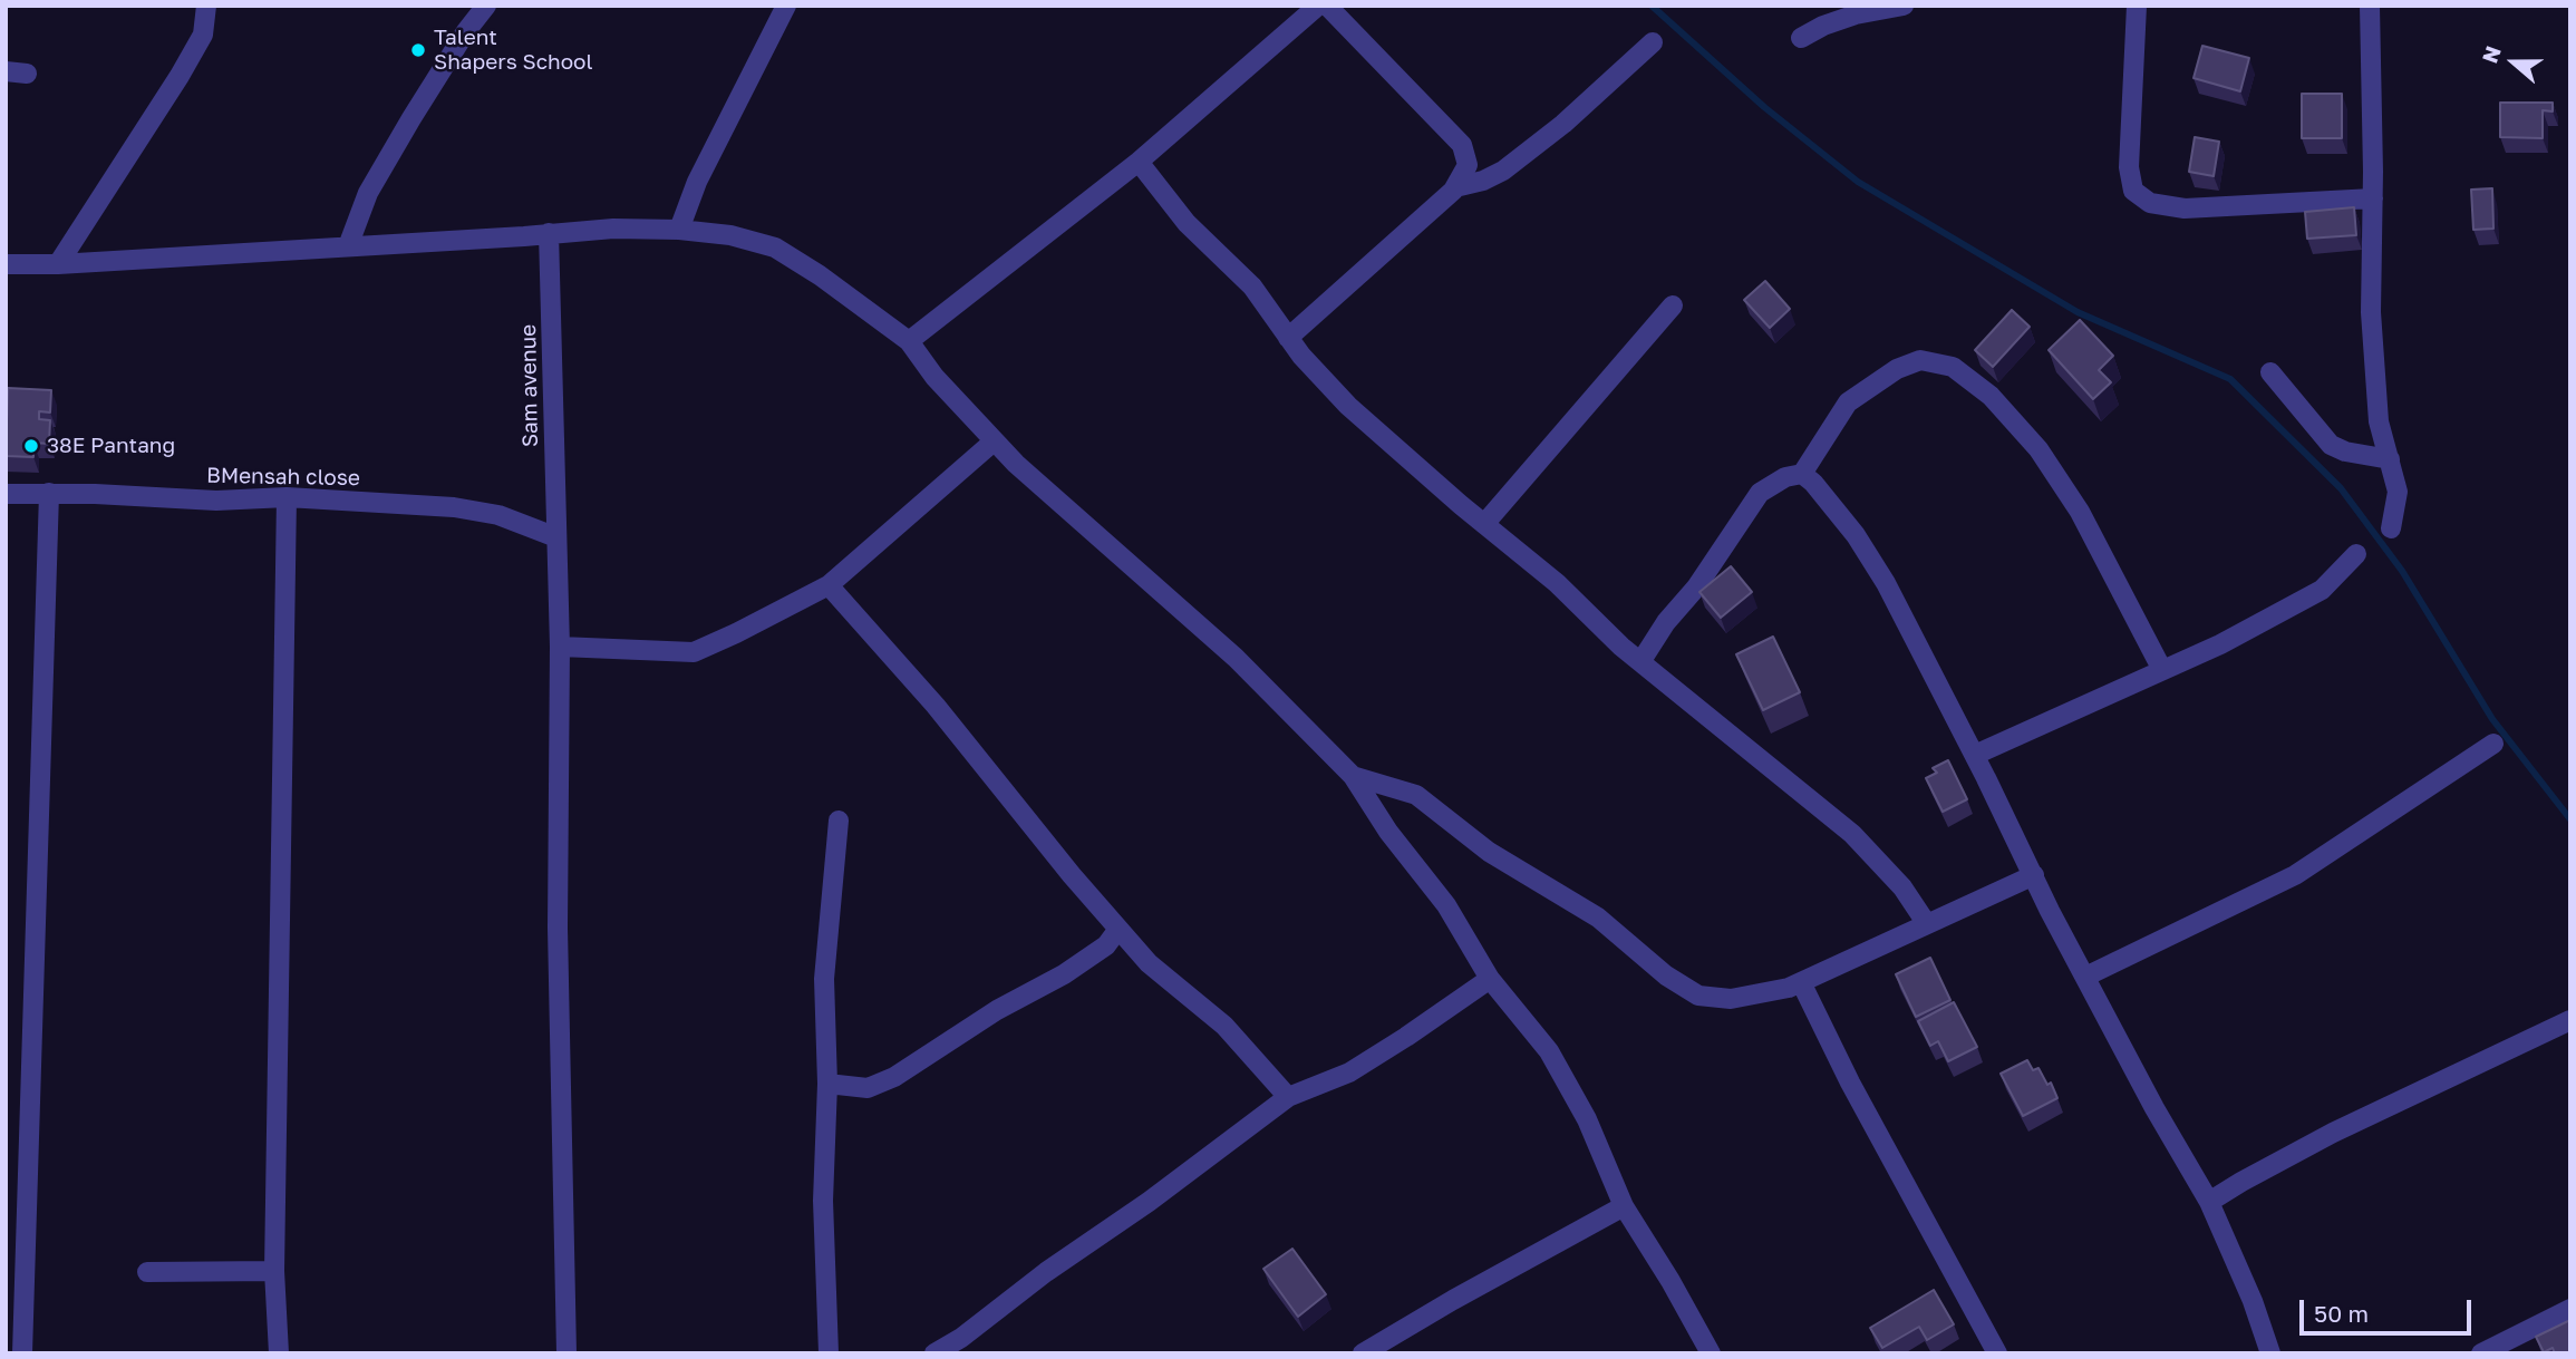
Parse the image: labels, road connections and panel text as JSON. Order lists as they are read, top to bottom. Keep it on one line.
{"streets":{"street":["Sam avenue","BMensah close"]},"crossings":[["Sam avenue","BMensah close"]],"places":["Talent Shapers School","38E Pantang"],"scale_bar":"50 m","north":"left"}
